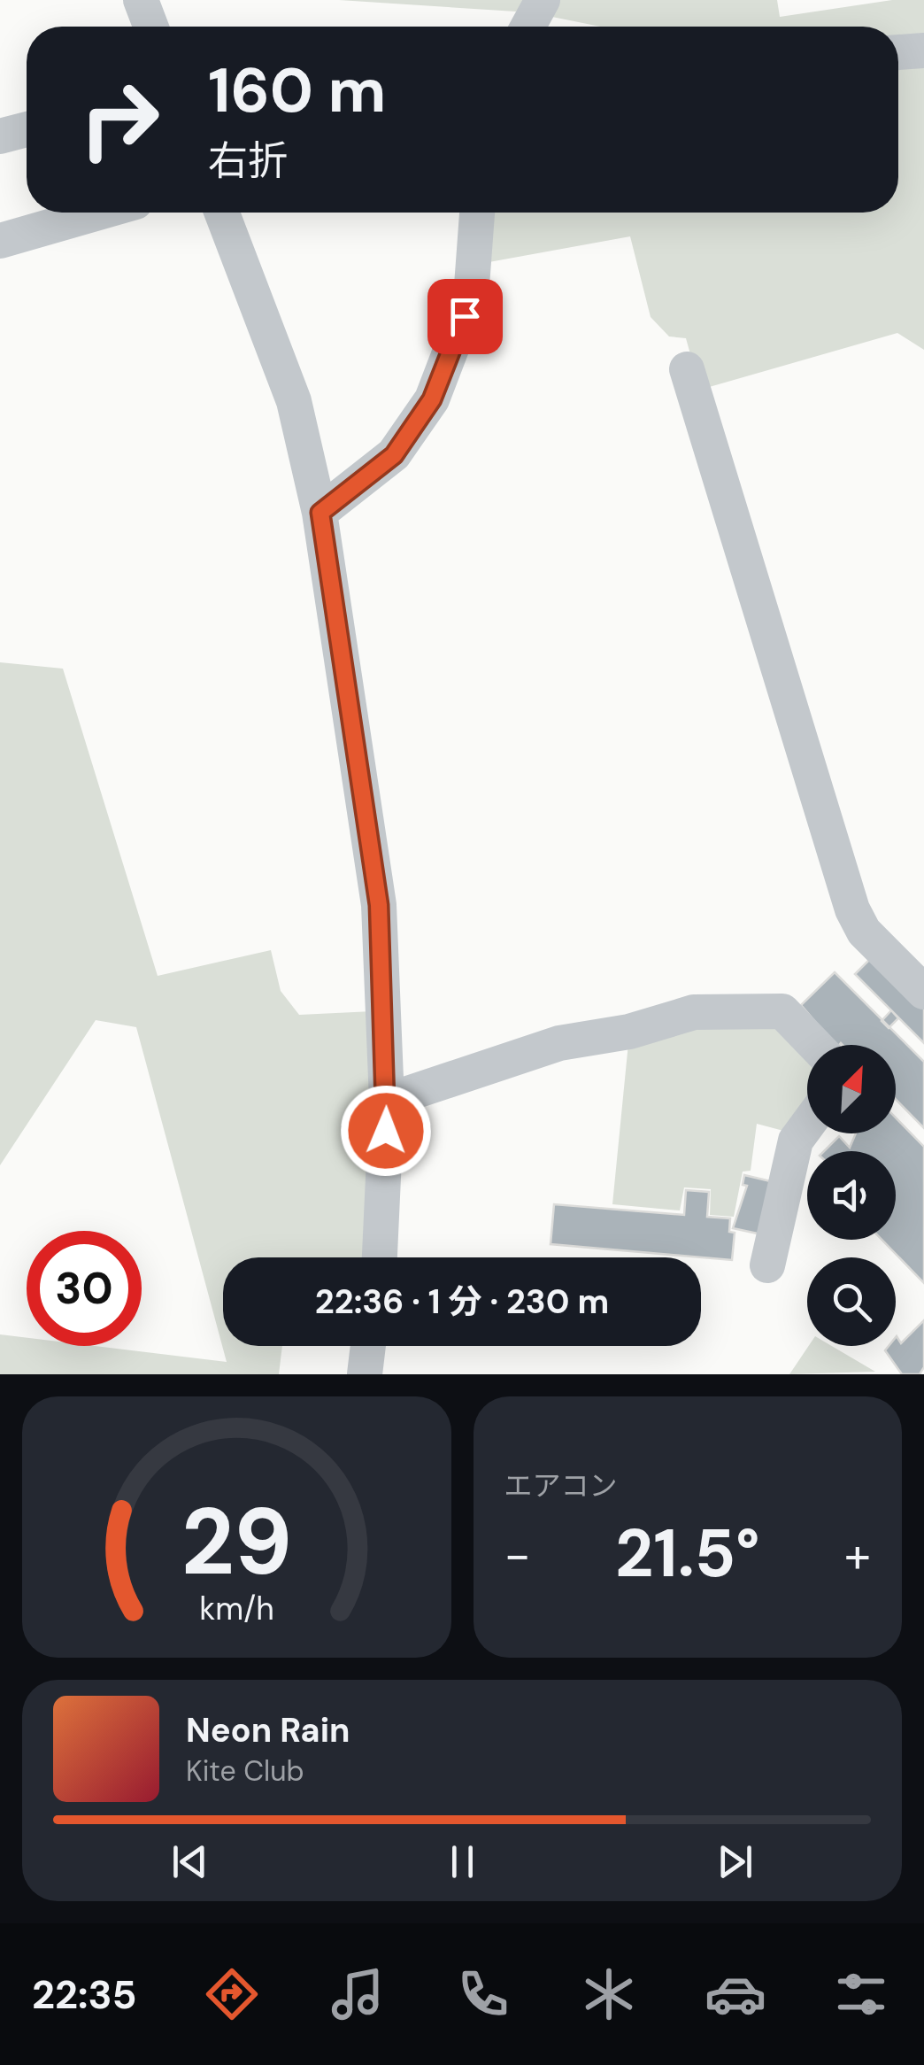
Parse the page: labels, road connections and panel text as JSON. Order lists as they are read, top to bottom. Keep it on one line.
{"north":"top right","page":{"turn":["160 m","右折"],"limit":"30","trip":"22:36 · 1 分 · 230 m","tile":"エアコン","heat":["−","21.5°","+"],"song":["Neon Rain","Kite Club"],"tabs":"22:35","gauge":["29","km/h"]}}
